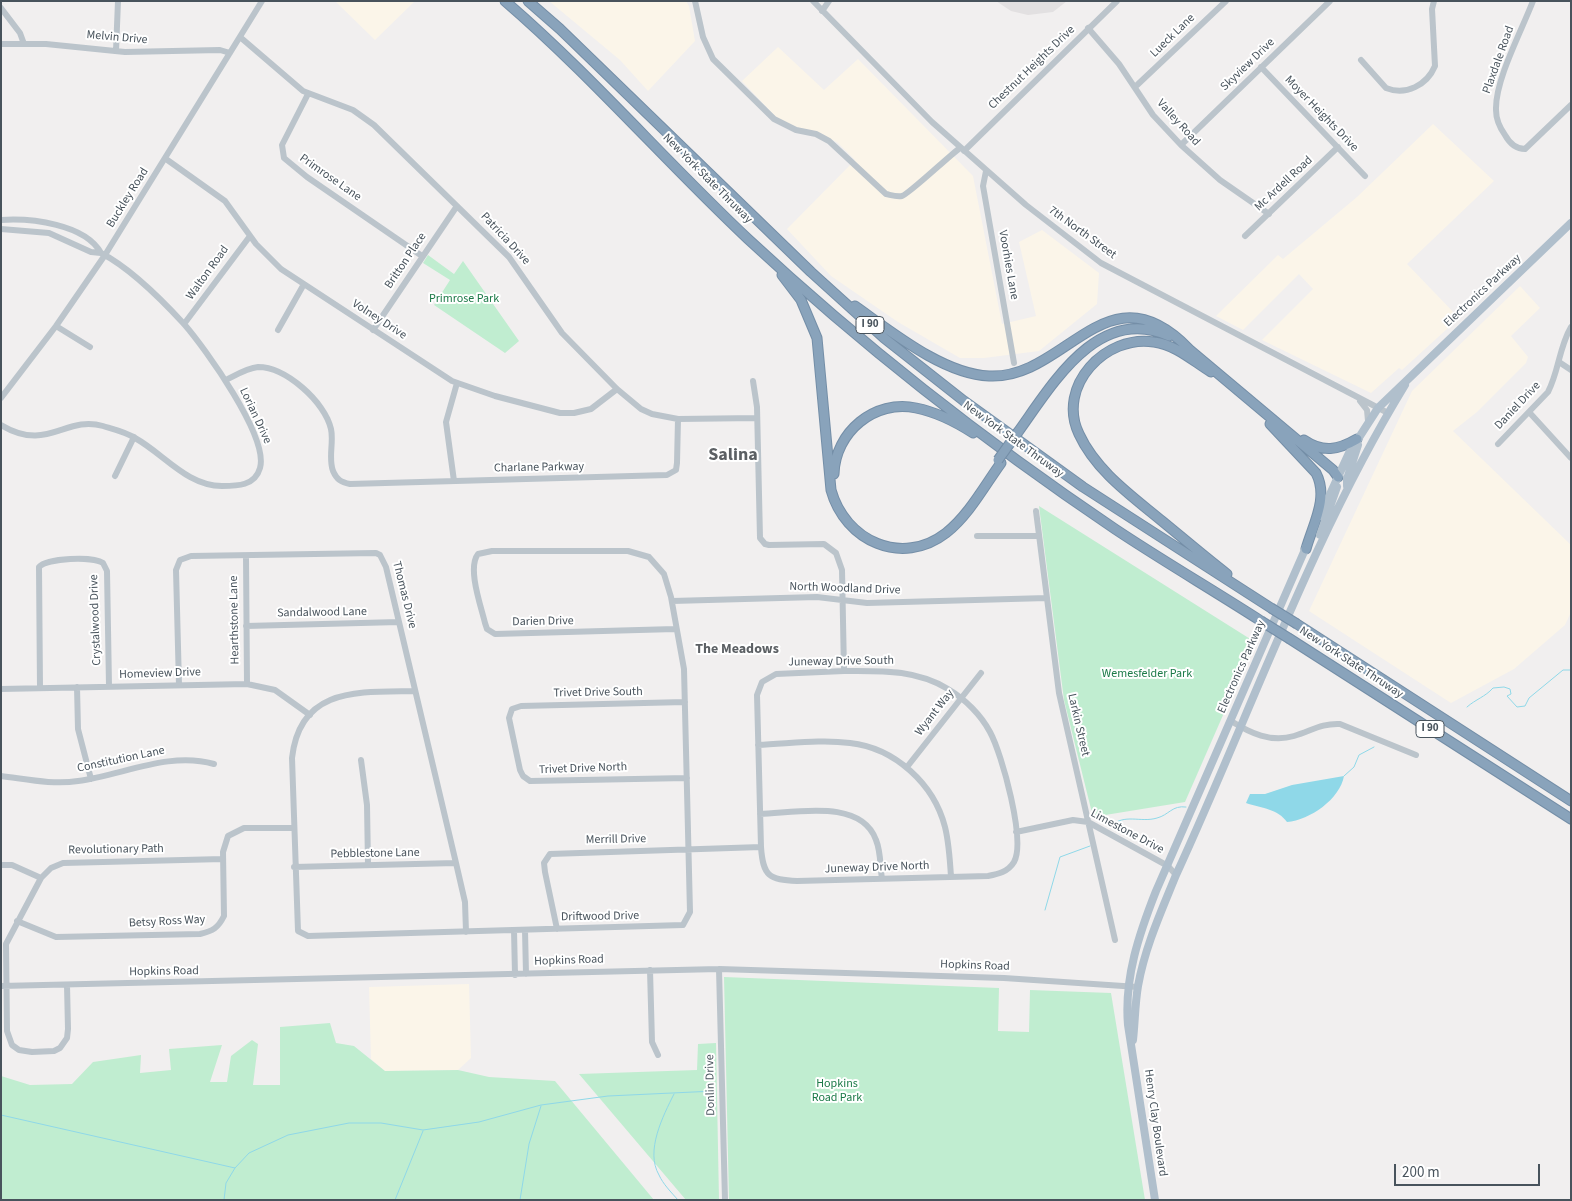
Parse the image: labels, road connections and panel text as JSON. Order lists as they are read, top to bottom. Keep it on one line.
{"streets":{"highway":["New York State Thruway","I 90"],"main road":["Electronics Parkway","Henry Clay Boulevard"],"street":["Lueck Lane","Melvin Drive","Plaxdale Road","Skyview Drive","Chestnut Heights Drive","Moyer Heights Drive","Valley Road","Primrose Lane","Mc Ardell Road","Buckley Road","7th North Street","Patricia Drive","Britton Place","Voorhies Lane","Walton Road","Volney Drive","Daniel Drive","Lorian Drive","Charlane Parkway","North Woodland Drive","Thomas Drive","Sandalwood Lane","Crystalwood Drive","Hearthstone Lane","Darien Drive","Juneway Drive South","Homeview Drive","Trivet Drive South","Wyant Way","Larkin Street","Constitution Lane","Trivet Drive North","Limestone Drive","Merrill Drive","Revolutionary Path","Pebblestone Lane","Juneway Drive North","Driftwood Drive","Betsy Ross Way","Hopkins Road","Donlin Drive"]},"crossings":[["Lueck Lane","Valley Road"],["Melvin Drive","Buckley Road"],["Skyview Drive","Moyer Heights Drive"],["Skyview Drive","Valley Road"],["Chestnut Heights Drive","Valley Road"],["Chestnut Heights Drive","7th North Street"],["Moyer Heights Drive","Mc Ardell Road"],["Valley Road","Mc Ardell Road"],["Primrose Lane","Patricia Drive"],["Primrose Lane","Britton Place"],["Buckley Road","Patricia Drive"],["Buckley Road","Volney Drive"],["Buckley Road","Lorian Drive"],["7th North Street","Voorhies Lane"],["7th North Street","Electronics Parkway"],["Patricia Drive","Britton Place"],["Patricia Drive","Volney Drive"],["Patricia Drive","Charlane Parkway"],["Britton Place","Volney Drive"],["Walton Road","Volney Drive"],["Walton Road","Lorian Drive"],["Electronics Parkway","Limestone Drive"],["Electronics Parkway","Hopkins Road"],["Electronics Parkway","Henry Clay Boulevard"],["Lorian Drive","Charlane Parkway"],["North Woodland Drive","Larkin Street"],["North Woodland Drive","Driftwood Drive"],["Thomas Drive","Sandalwood Lane"],["Thomas Drive","Hearthstone Lane"],["Thomas Drive","Homeview Drive"],["Thomas Drive","Pebblestone Lane"],["Thomas Drive","Driftwood Drive"],["Sandalwood Lane","Hearthstone Lane"],["Crystalwood Drive","Homeview Drive"],["Hearthstone Lane","Homeview Drive"],["Darien Drive","Driftwood Drive"],["Juneway Drive South","Wyant Way"],["Juneway Drive South","Limestone Drive"],["Juneway Drive South","Juneway Drive North"],["Homeview Drive","Driftwood Drive"],["Trivet Drive South","Trivet Drive North"],["Trivet Drive South","Driftwood Drive"],["Larkin Street","Limestone Drive"],["Trivet Drive North","Driftwood Drive"],["Limestone Drive","Juneway Drive North"],["Merrill Drive","Juneway Drive North"],["Merrill Drive","Driftwood Drive"],["Revolutionary Path","Betsy Ross Way"],["Revolutionary Path","Hopkins Road"],["Pebblestone Lane","Driftwood Drive"],["Driftwood Drive","Betsy Ross Way"],["Hopkins Road","Donlin Drive"],["Hopkins Road","Henry Clay Boulevard"]],"districts":["Salina","The Meadows"],"parks":["Primrose Park","Wemesfelder Park","Hopkins Road Park"],"scale_bar":"200 m"}
